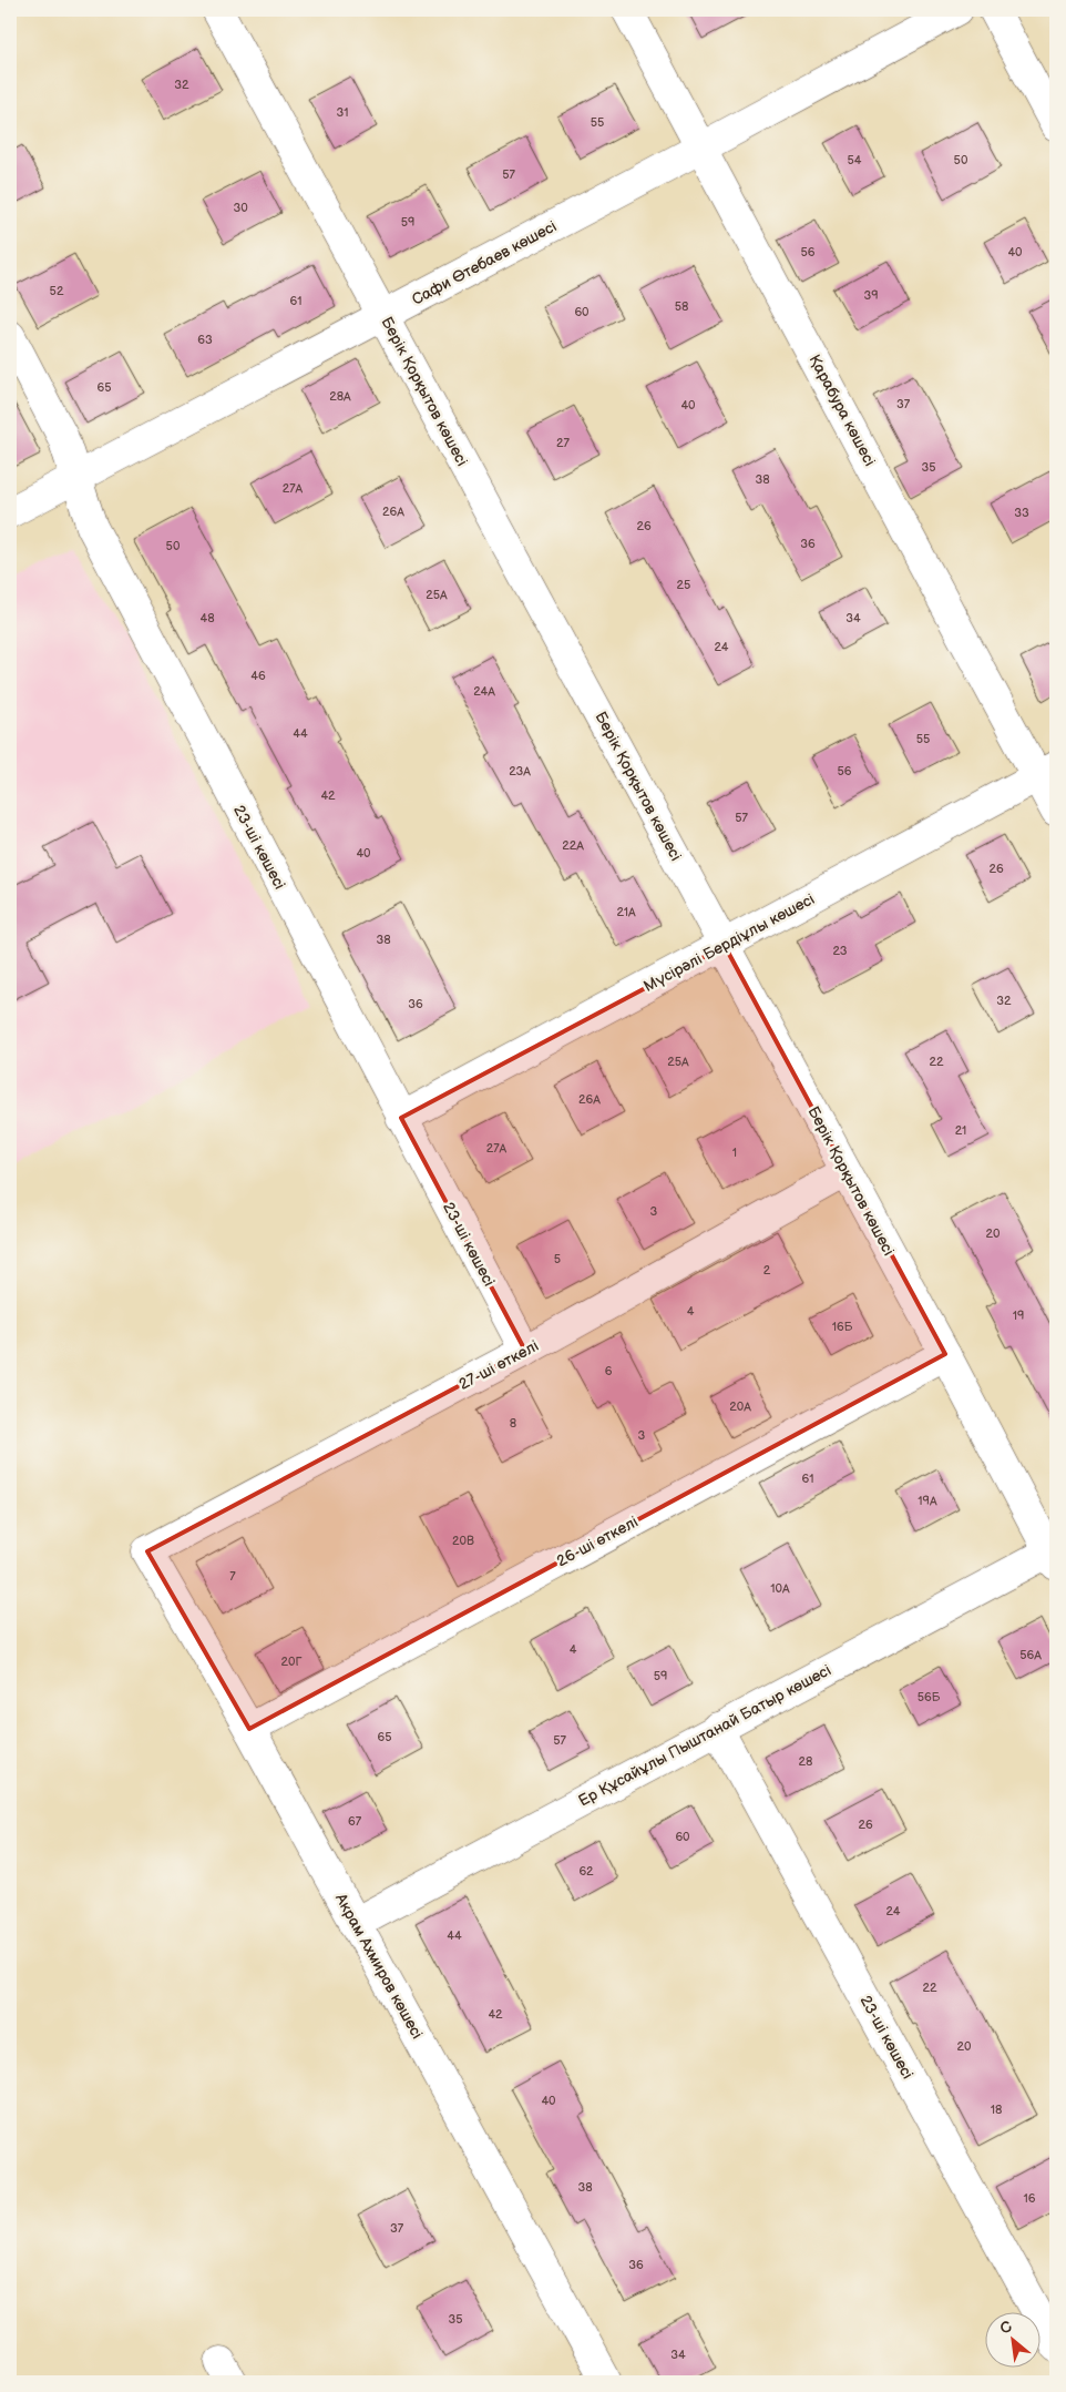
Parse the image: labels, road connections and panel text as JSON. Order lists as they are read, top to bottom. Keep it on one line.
{"streets":{"street":["Сафи Өтебаев көшесі","Берік Қорқытов көшесі","Қарабура көшесі","23-шi көшесi","Мүсірәлі Бердіұлы көшесі","27-ші өткелі","26-ші өткелі","Ер Құсайұлы Пыштанай Батыр көшесі","Акрам Ахмиров көшесі"]},"crossings":[["Сафи Өтебаев көшесі","Берік Қорқытов көшесі"],["Сафи Өтебаев көшесі","Қарабура көшесі"],["Сафи Өтебаев көшесі","23-шi көшесi"],["Берік Қорқытов көшесі","Мүсірәлі Бердіұлы көшесі"],["Берік Қорқытов көшесі","27-ші өткелі"],["Берік Қорқытов көшесі","26-ші өткелі"],["Берік Қорқытов көшесі","Ер Құсайұлы Пыштанай Батыр көшесі"],["Қарабура көшесі","Мүсірәлі Бердіұлы көшесі"],["23-шi көшесi","Мүсірәлі Бердіұлы көшесі"],["23-шi көшесi","27-ші өткелі"],["23-шi көшесi","Ер Құсайұлы Пыштанай Батыр көшесі"],["27-ші өткелі","Акрам Ахмиров көшесі"],["26-ші өткелі","Акрам Ахмиров көшесі"],["Ер Құсайұлы Пыштанай Батыр көшесі","Акрам Ахмиров көшесі"]],"house_numbers":["32","31","55","54","50","57","30","59","56","40","52","39","61","58","60","63","65","28А","37","40","27","35","38","27А","26А","33","26","36","50","25","25А","48","34","24","46","24А","44","55","23А","56","42","57","22А","40","26","21А","38","23","32","36","25А","22","26А","21","27А","1","3","20","5","2","4","19","16Б","6","20А","8","3","61","19А","20В","7","10А","4","56А","20Г","59","56Б","65","57","28","67","26","60","62","24","44","22","42","20","40","18","38","16","37","36","35","34"],"north":"top left"}
